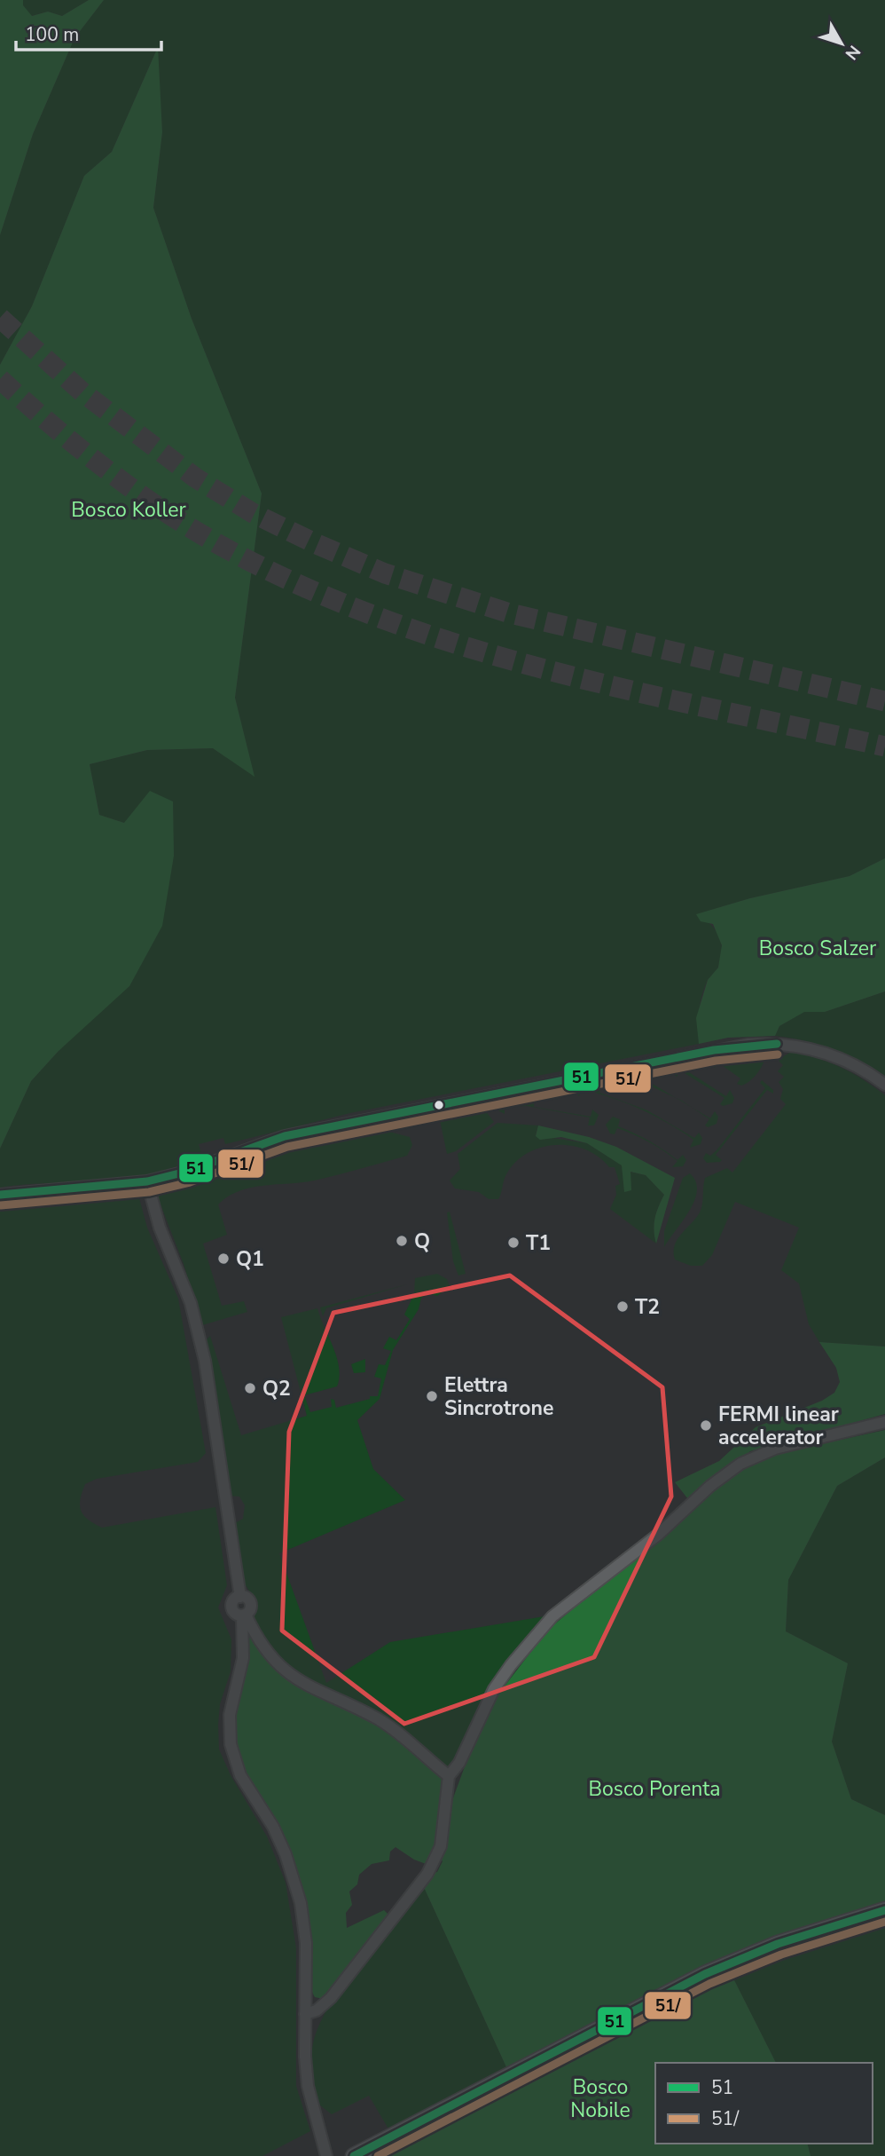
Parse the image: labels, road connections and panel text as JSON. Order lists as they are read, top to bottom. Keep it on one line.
{"parks":["Bosco Koller","Bosco Salzer","Bosco Porenta","Bosco Nobile"],"places":["Q","T1","Q1","T2","Q2","Elettra Sincrotrone","FERMI linear accelerator"],"lines":["transit line 51","transit line 51/"],"legend":["51","51/"],"scale_bar":"100 m","north":"bottom right"}
